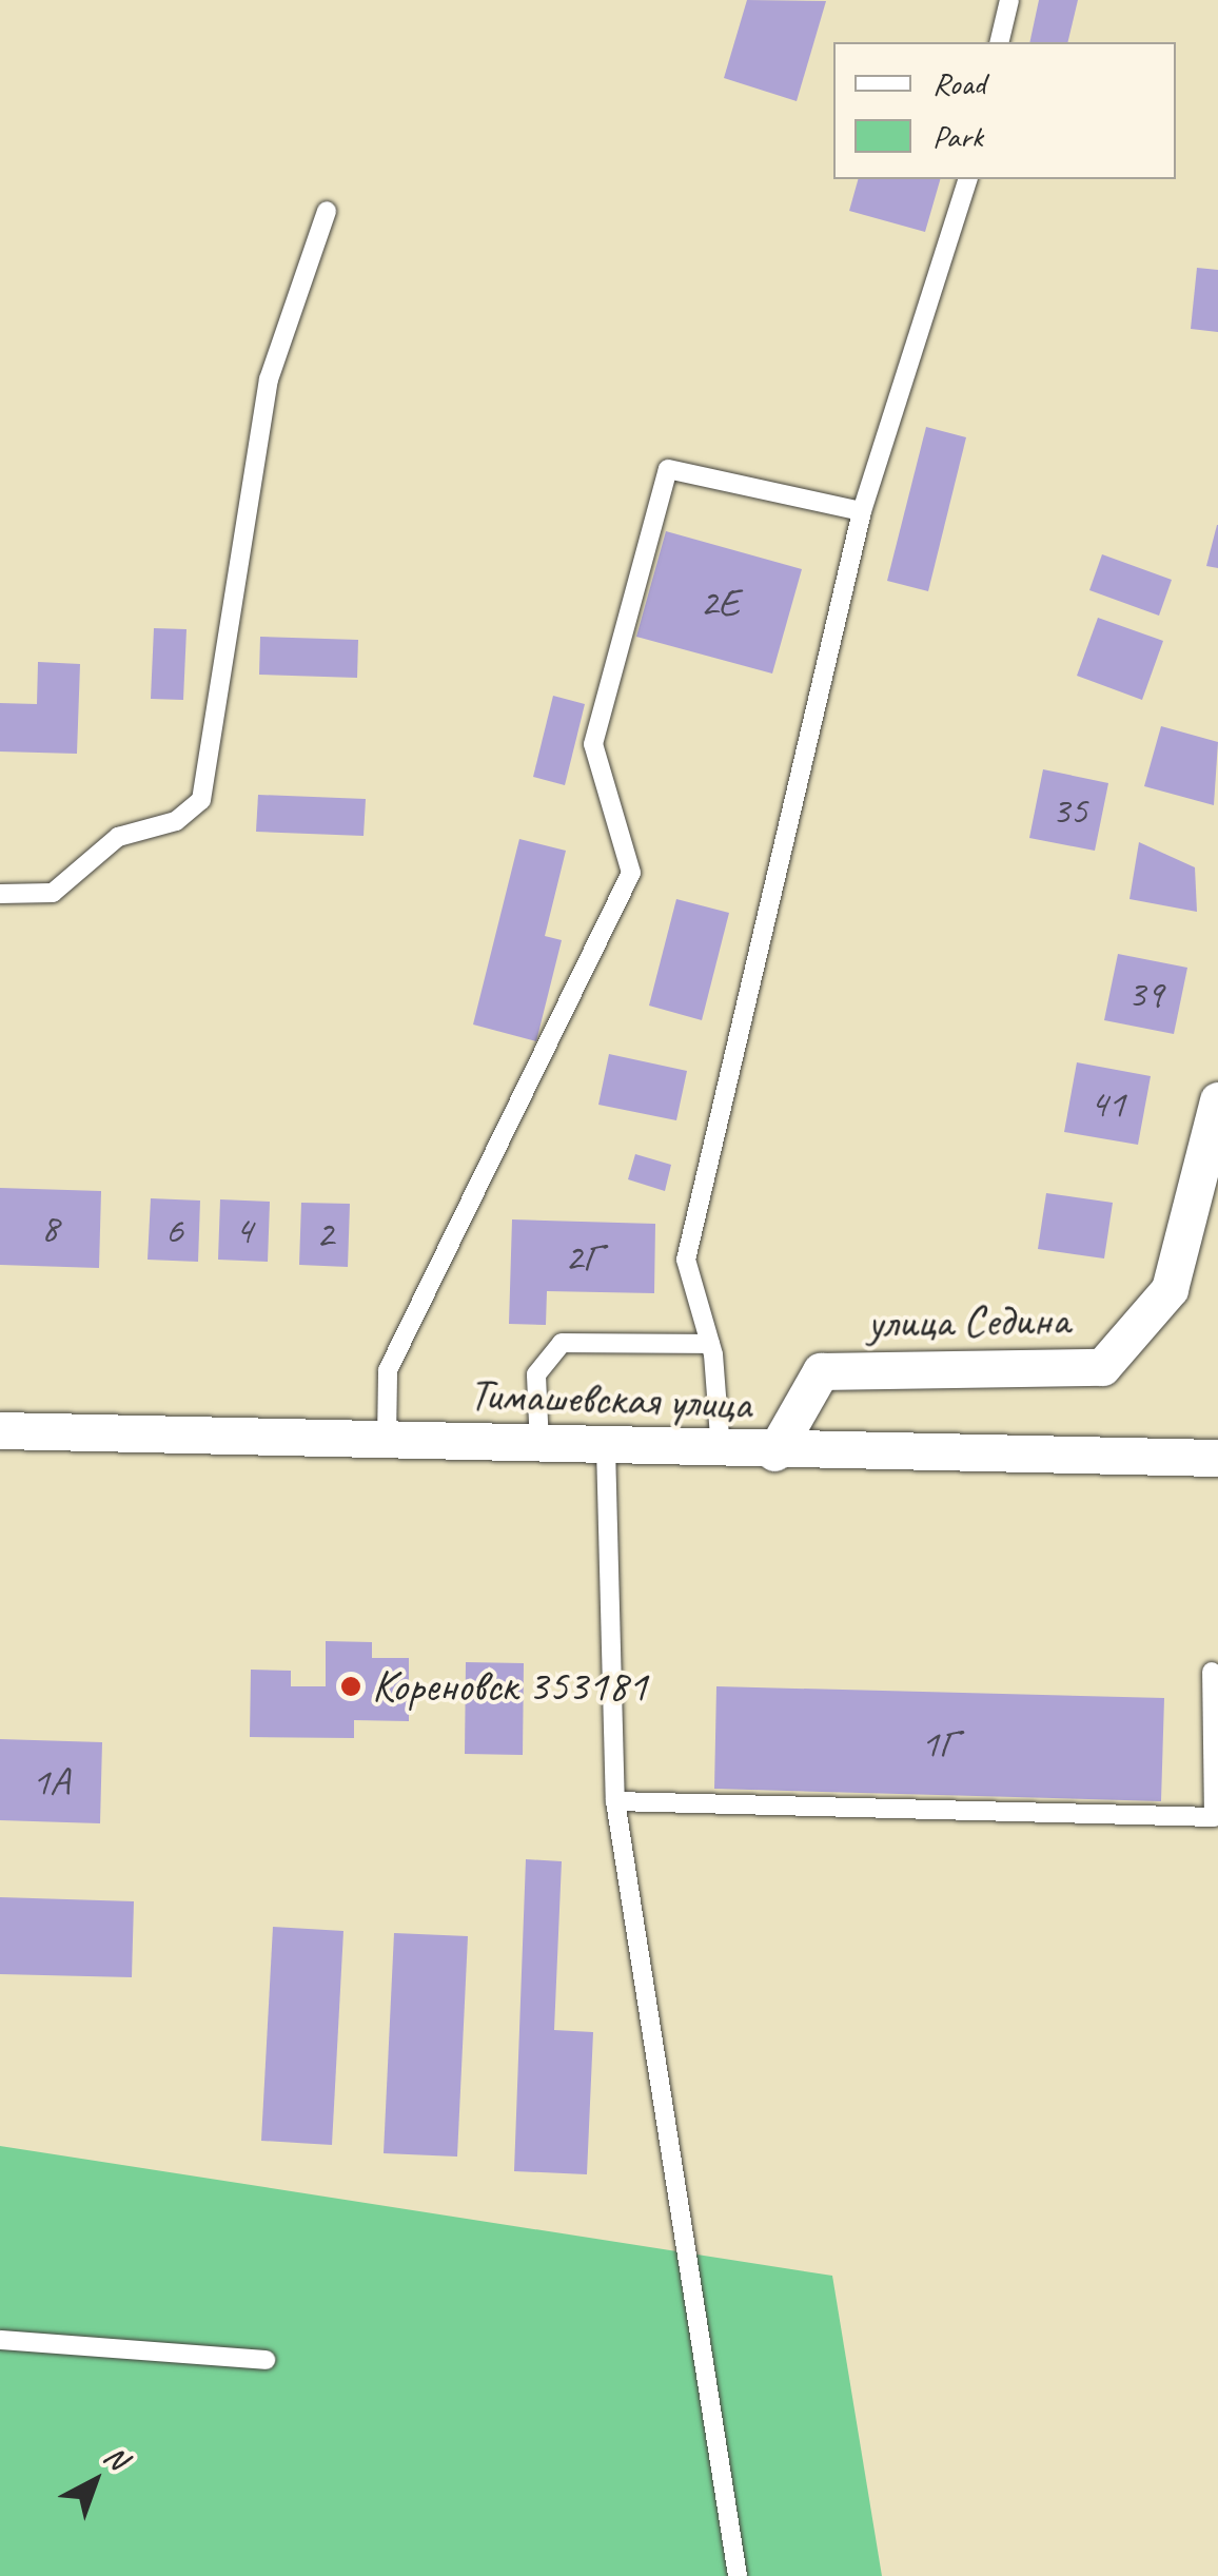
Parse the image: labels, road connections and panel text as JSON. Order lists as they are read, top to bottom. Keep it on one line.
{"streets":{"street":["улица Седина","Тимашевская улица"]},"crossings":[["улица Седина","Тимашевская улица"]],"places":["Кореновск 353181"],"house_numbers":["2Е","35","39","41","8","6","4","2","2Г","1Г","1А"],"legend":["Road","Park"],"north":"top right"}
